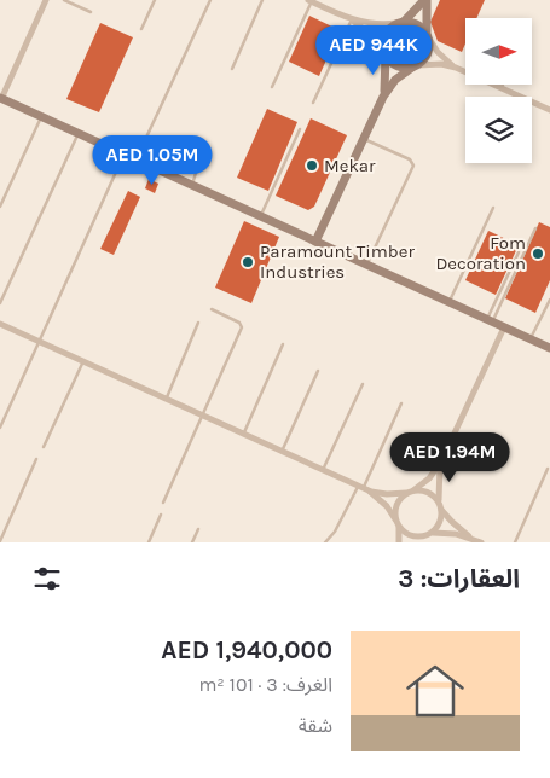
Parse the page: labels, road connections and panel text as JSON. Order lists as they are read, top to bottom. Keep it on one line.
{"places":["Mekar","Fom Decoration","Paramount Timber Industries"],"north":"right","page":{"price":["AED 944K","AED 1.05M","AED 1.94M"],"heading":"العقارات: 3","list":[{"name":"AED 1,940,000","note":"الغرف: 3 · 101 m² · شقة"}]}}
